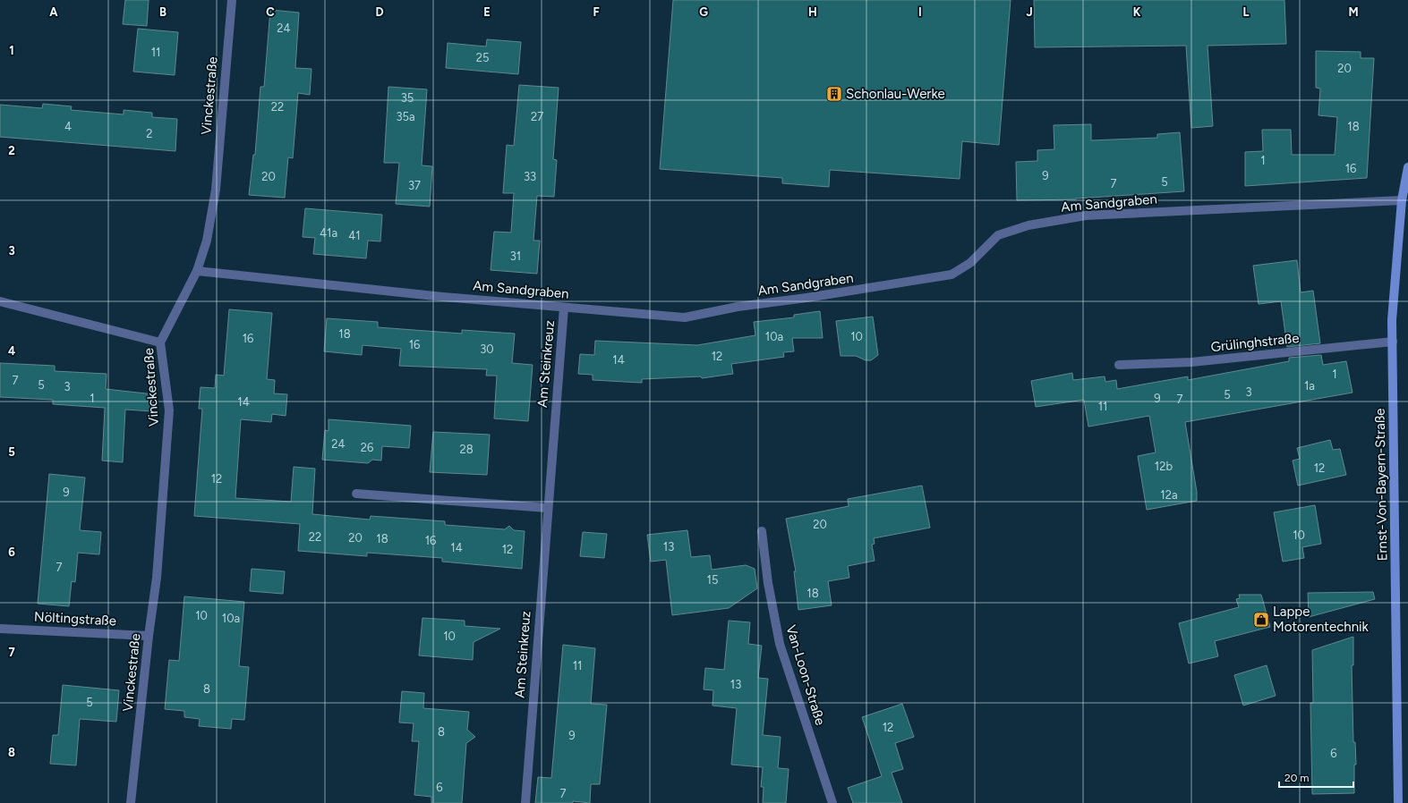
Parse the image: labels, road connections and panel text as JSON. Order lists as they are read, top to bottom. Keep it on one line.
{"streets":{"main road":["Ernst-Von-Bayern-Straße"],"street":["Vinckestraße","Am Sandgraben","Grülinghstraße","Am Steinkreuz","Nöltingstraße","Van-Loon-Straße"]},"crossings":[["Vinckestraße","Am Sandgraben"],["Vinckestraße","Nöltingstraße"],["Am Sandgraben","Am Steinkreuz"],["Am Sandgraben","Ernst-Von-Bayern-Straße"],["Grülinghstraße","Ernst-Von-Bayern-Straße"]],"places":{"building":["Schonlau-Werke"],"shop":["Lappe Motorentechnik"]},"house_numbers":["24","11","25","20","35","22","35a","27","4","18","2","1","16","9","20","33","5","7","37","41a","41","31","18","10a","10","16","16","30","12","14","1","7","5","1a","3","3","5","1","9","7","14","11","24","26","28","12b","12","12","9","12a","20","10","22","20","18","16","13","14","12","7","15","18","10","10a","10","11","13","8","5","12","8","9","6","6","7"],"scale_bar":"20 m","grid":{"columns":["A","B","C","D","E","F","G","H","I","J","K","L","M"],"rows":["1","2","3","4","5","6","7","8"]}}
